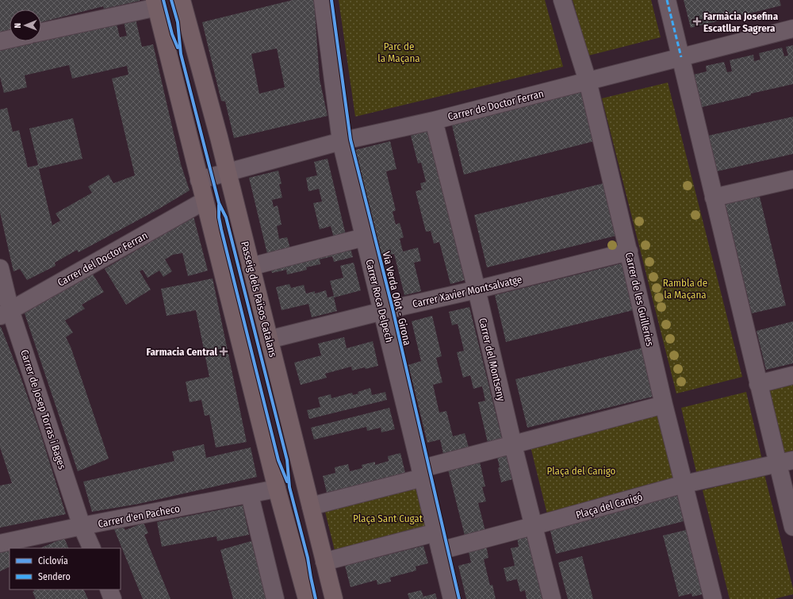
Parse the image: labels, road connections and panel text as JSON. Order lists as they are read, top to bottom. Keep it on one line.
{"streets":{"main road":["Passeig dels Països Catalans"],"street":["Carrer de Doctor Ferran","Carrer del Doctor Ferran","Carrer Xavier Montsalvatge","Carrer de les Guilleries","Carrer Roca Delpech","Carrer del Montseny","Carrer de Josep Torras i Bages","Plaça del Canigó","Carrer d'en Pacheco"],"cycle path":["Via Verda Olot - Girona"]},"crossings":[["Carrer de Doctor Ferran","Passeig dels Països Catalans"],["Carrer de Doctor Ferran","Carrer de les Guilleries"],["Carrer de Doctor Ferran","Carrer Roca Delpech"],["Carrer de Doctor Ferran","Carrer del Montseny"],["Carrer del Doctor Ferran","Carrer de Josep Torras i Bages"],["Carrer Xavier Montsalvatge","Passeig dels Països Catalans"],["Carrer Xavier Montsalvatge","Carrer de les Guilleries"],["Carrer Xavier Montsalvatge","Carrer Roca Delpech"],["Carrer Xavier Montsalvatge","Carrer del Montseny"],["Carrer de les Guilleries","Plaça del Canigó"],["Carrer Roca Delpech","Plaça del Canigó"],["Carrer del Montseny","Plaça del Canigó"],["Carrer de Josep Torras i Bages","Carrer d'en Pacheco"]],"parks":["Parc de la Maçana","Rambla de la Maçana","Plaça del Canigo","Plaça Sant Cugat"],"places":{"health":["Farmàcia Josefina Escatllar Sagrera","Farmacia Central"]},"legend":["Ciclovía","Sendero"],"north":"left"}
